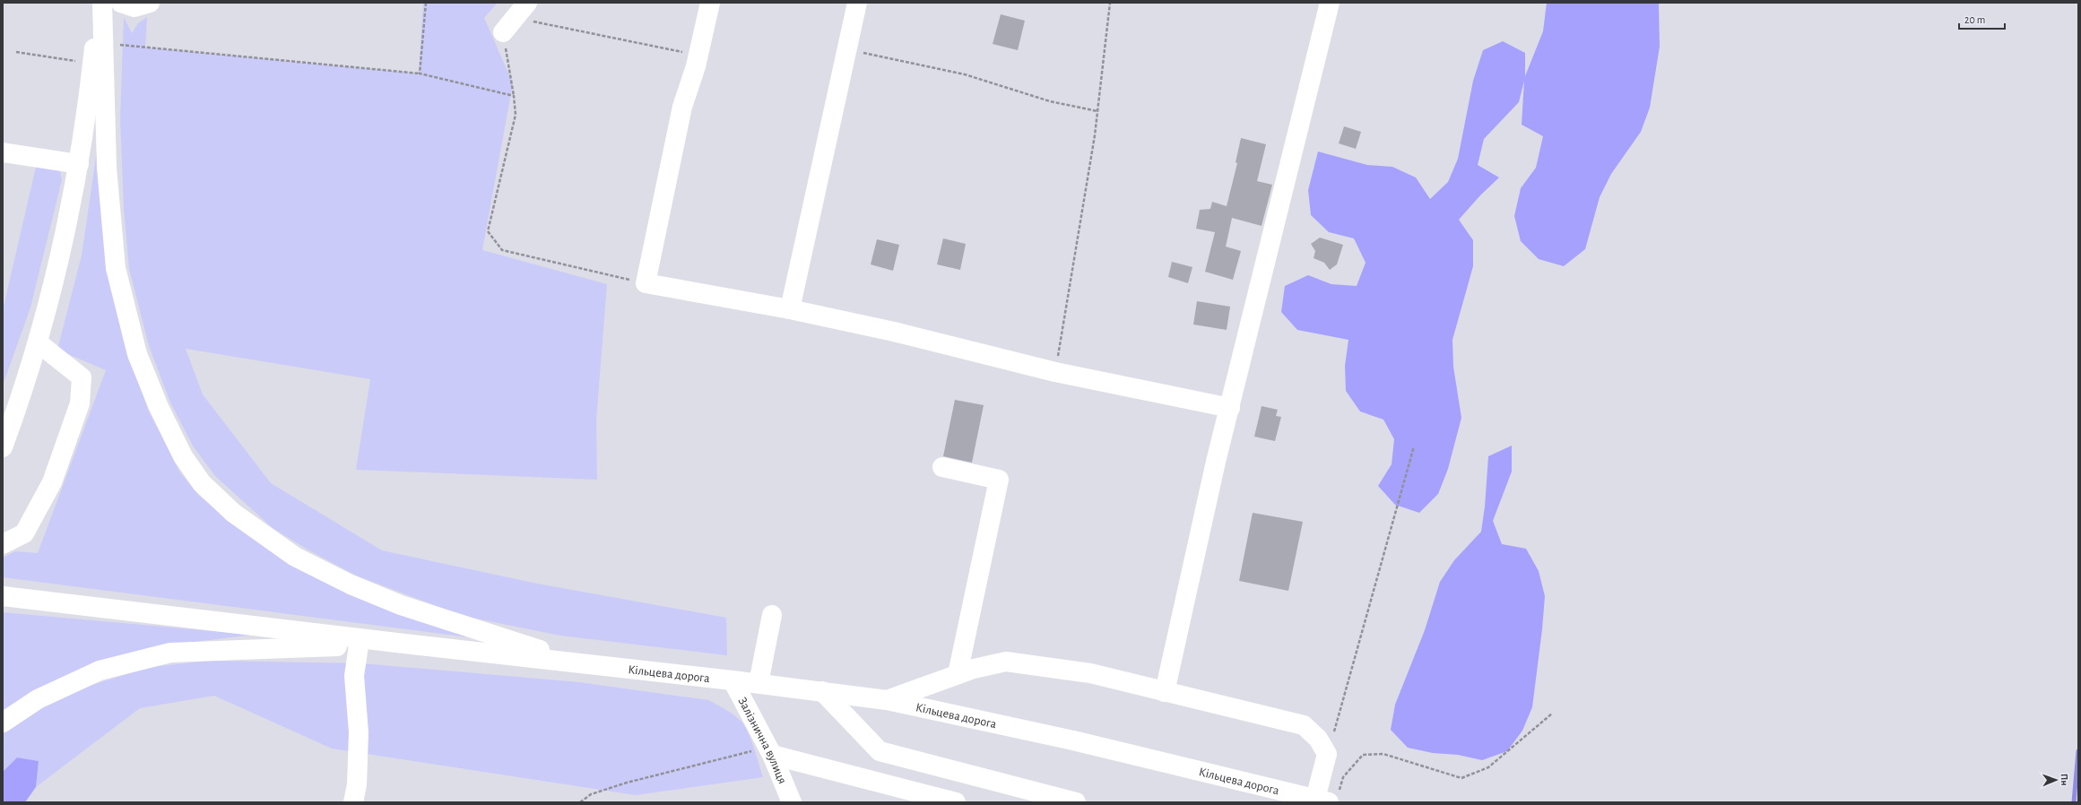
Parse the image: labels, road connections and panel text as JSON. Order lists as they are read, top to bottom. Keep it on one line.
{"streets":{"main road":["Кільцева дорога","Залізнична вулиця"]},"crossings":[["Кільцева дорога","Залізнична вулиця"]],"scale_bar":"20 m","north":"right"}
